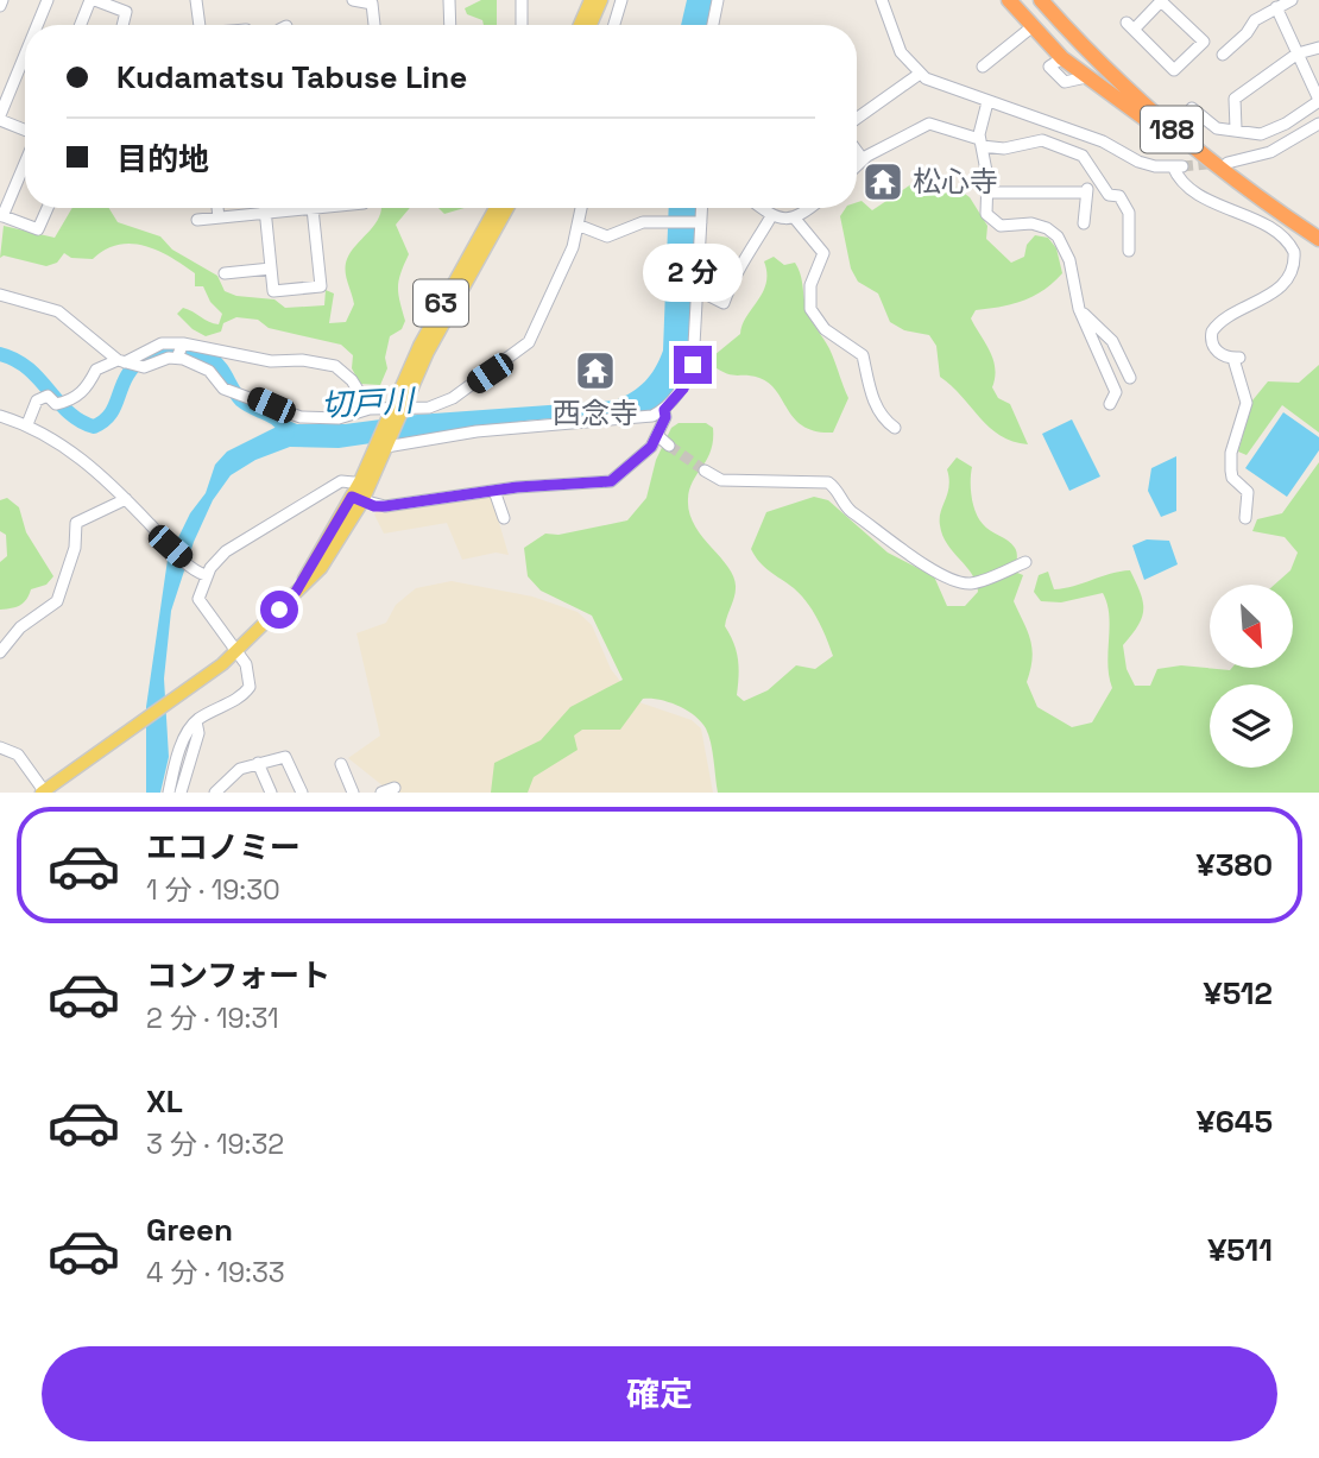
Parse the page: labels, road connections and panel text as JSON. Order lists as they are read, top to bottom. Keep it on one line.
{"streets":{"highway":["188"],"main road":["63"]},"water":["切戸川"],"places":{"temple":["松心寺","西念寺"]},"north":"bottom right","page":{"banner":["Kudamatsu Tabuse Line","目的地"],"bubble":"2 分","list":[{"name":"エコノミー","note":"1 分 · 19:30","value":"¥380"},{"name":"コンフォート","note":"2 分 · 19:31","value":"¥512"},{"name":"XL","note":"3 分 · 19:32","value":"¥645"},{"name":"Green","note":"4 分 · 19:33","value":"¥511"}],"buttons":"確定"}}
